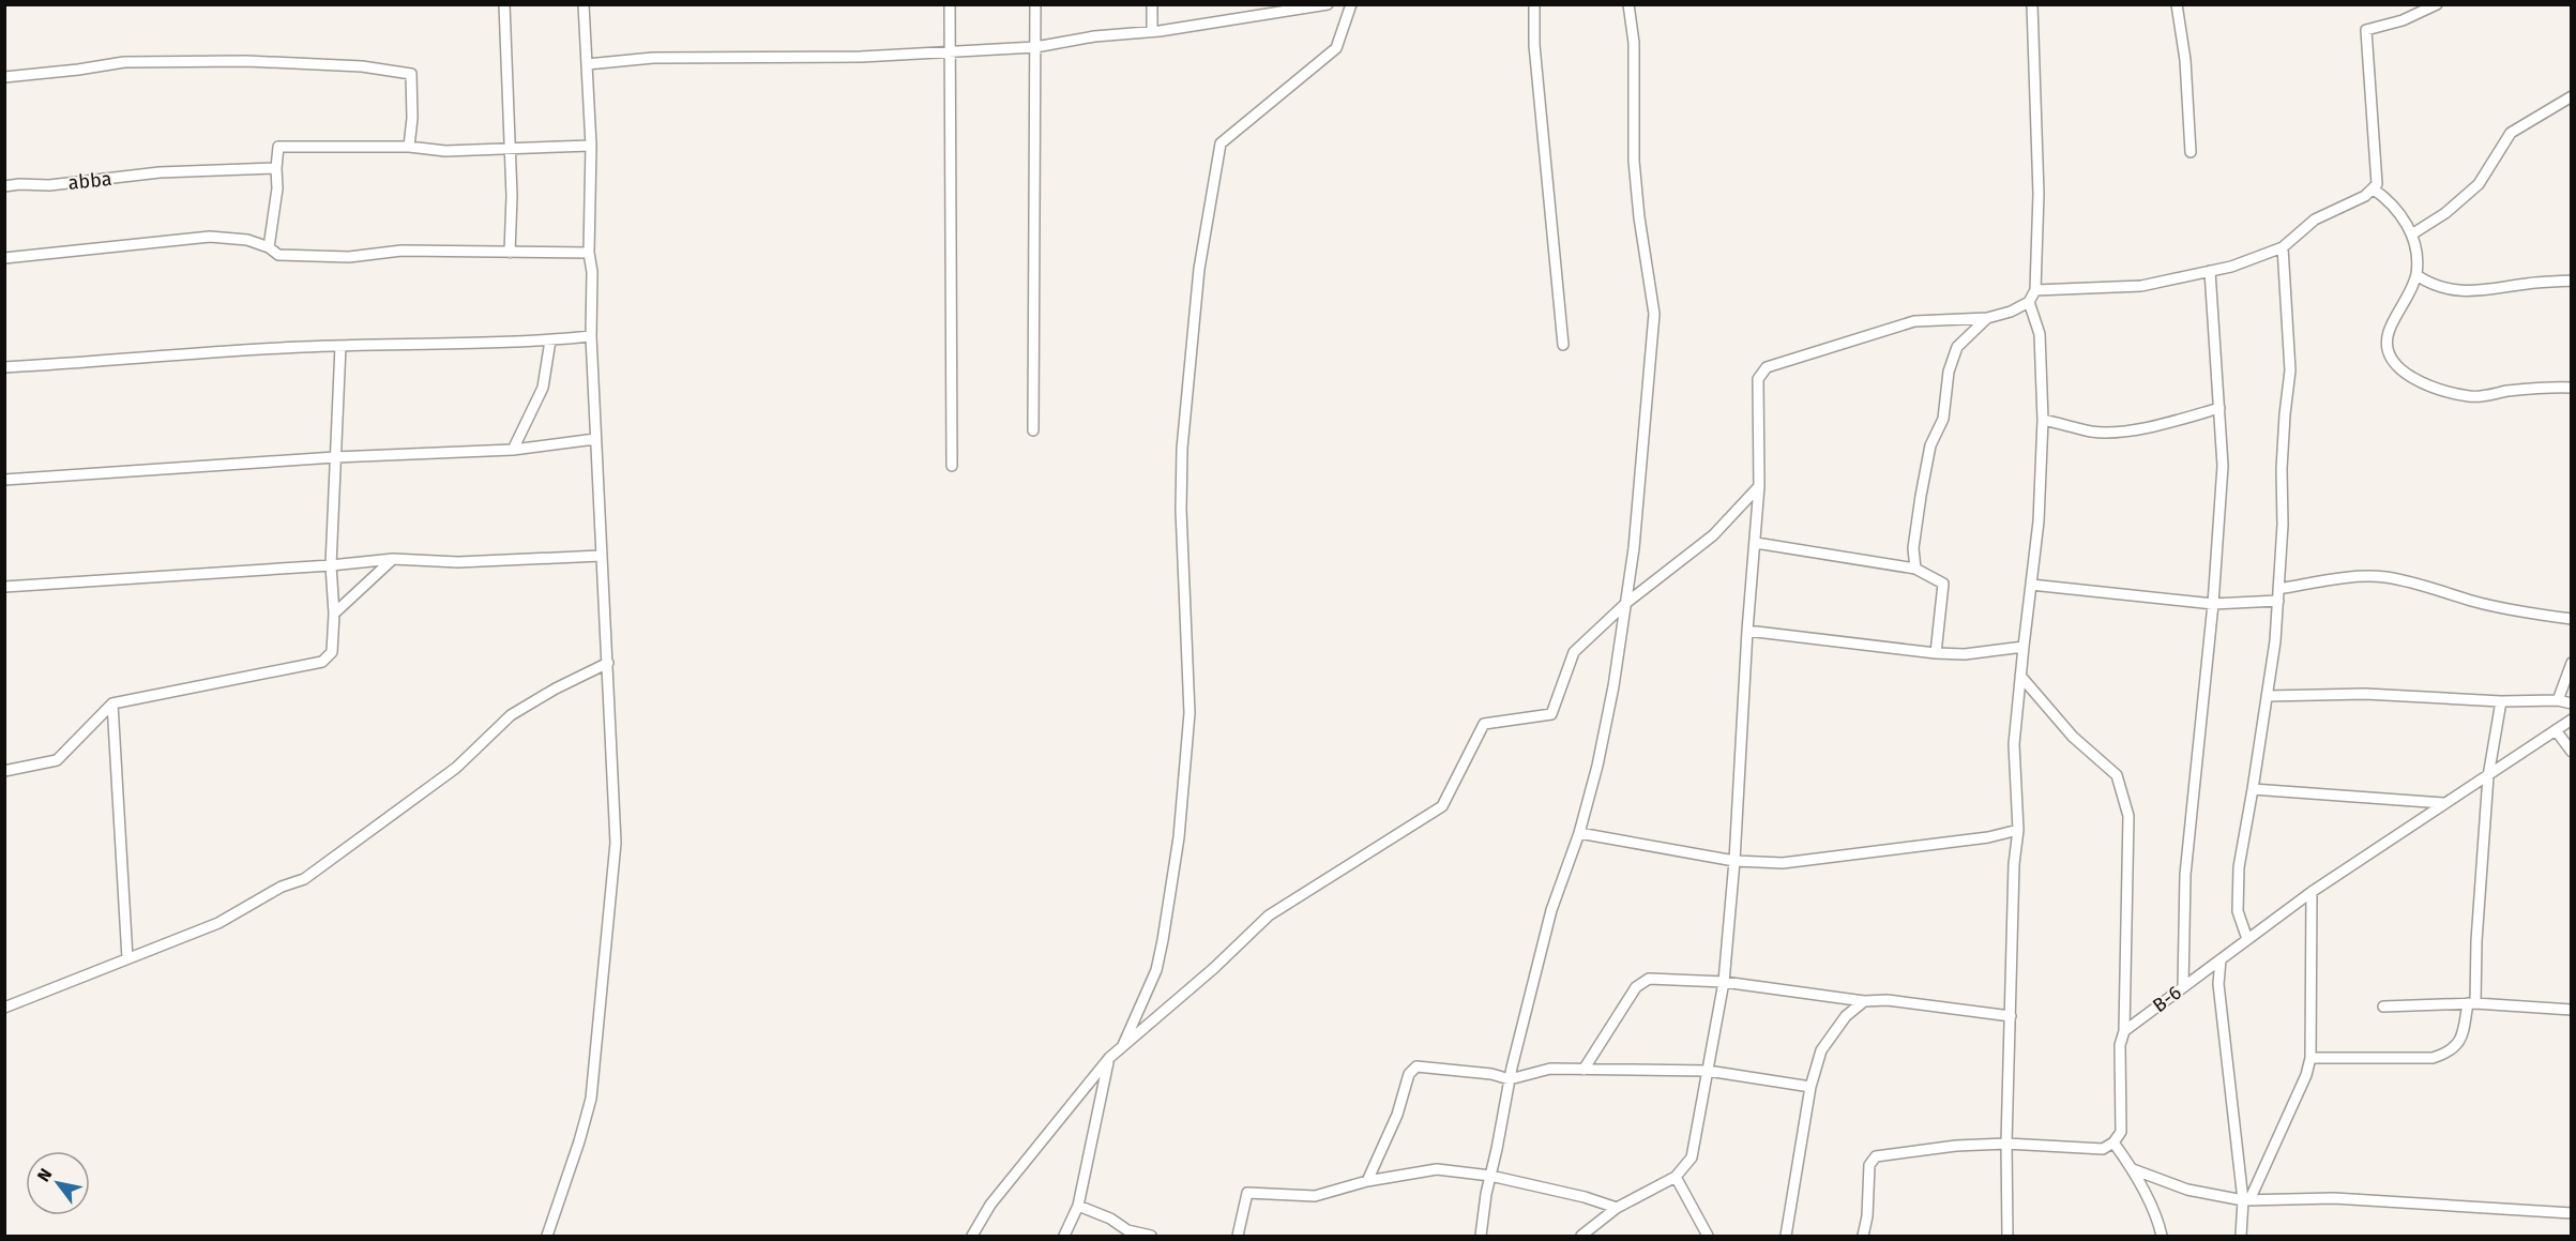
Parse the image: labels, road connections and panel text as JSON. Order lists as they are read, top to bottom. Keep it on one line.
{"streets":{"street":["abba","B-6"]},"north":"top left"}
